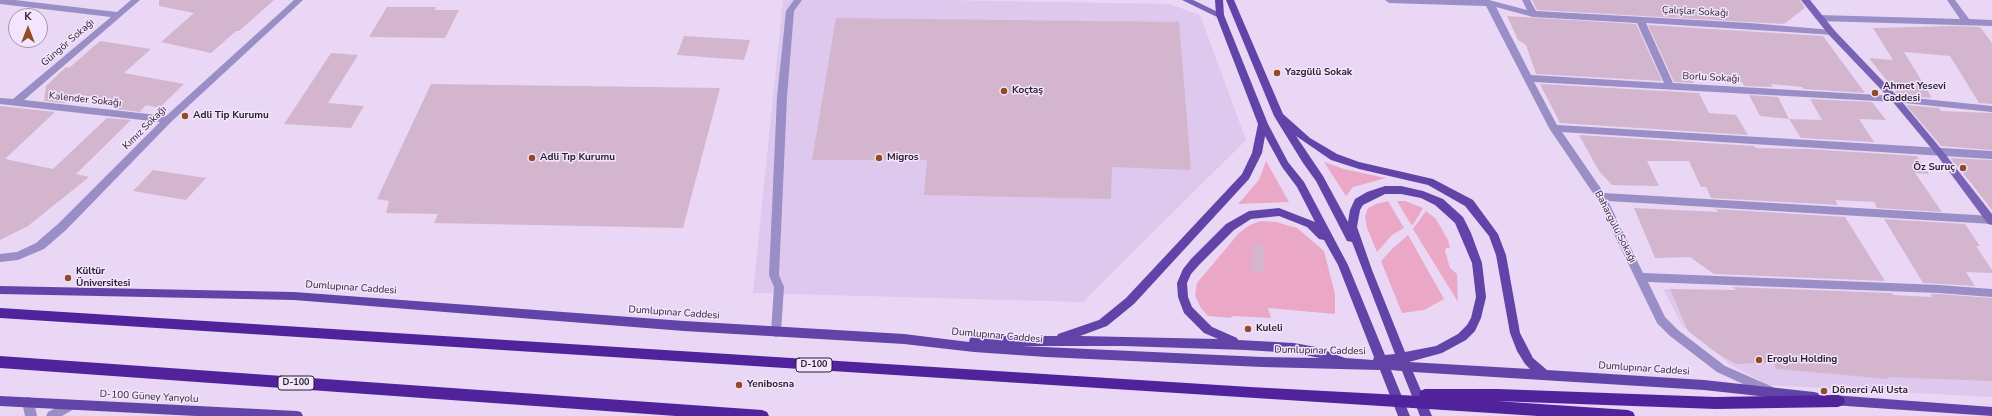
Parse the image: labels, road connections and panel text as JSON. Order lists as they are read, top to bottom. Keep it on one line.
{"streets":{"highway":["D-100"],"main road":["Dumlupınar Caddesi","D-100 Güney Yanyolu"],"street":["Çalışlar Sokağı","Güngör Sokağı","Borlu Sokağı","Kalender Sokağı","Kımız Sokağı","Bahargülü Sokağı"]},"crossings":[["Çalışlar Sokağı","Bahargülü Sokağı"],["Güngör Sokağı","Kalender Sokağı"],["Borlu Sokağı","Bahargülü Sokağı"],["Kalender Sokağı","Kımız Sokağı"],["Bahargülü Sokağı","Dumlupınar Caddesi"]],"places":["Yazgülü Sokak","Koçtaş","Ahmet Yesevi Caddesi","Adli Tip Kurumu","Adli Tıp Kurumu","Migros","Öz Suruç","Kültür Üniversitesi","Kuleli","Eroglu Holding","Yenibosna","Dönerci Ali Usta"],"north":"top"}
